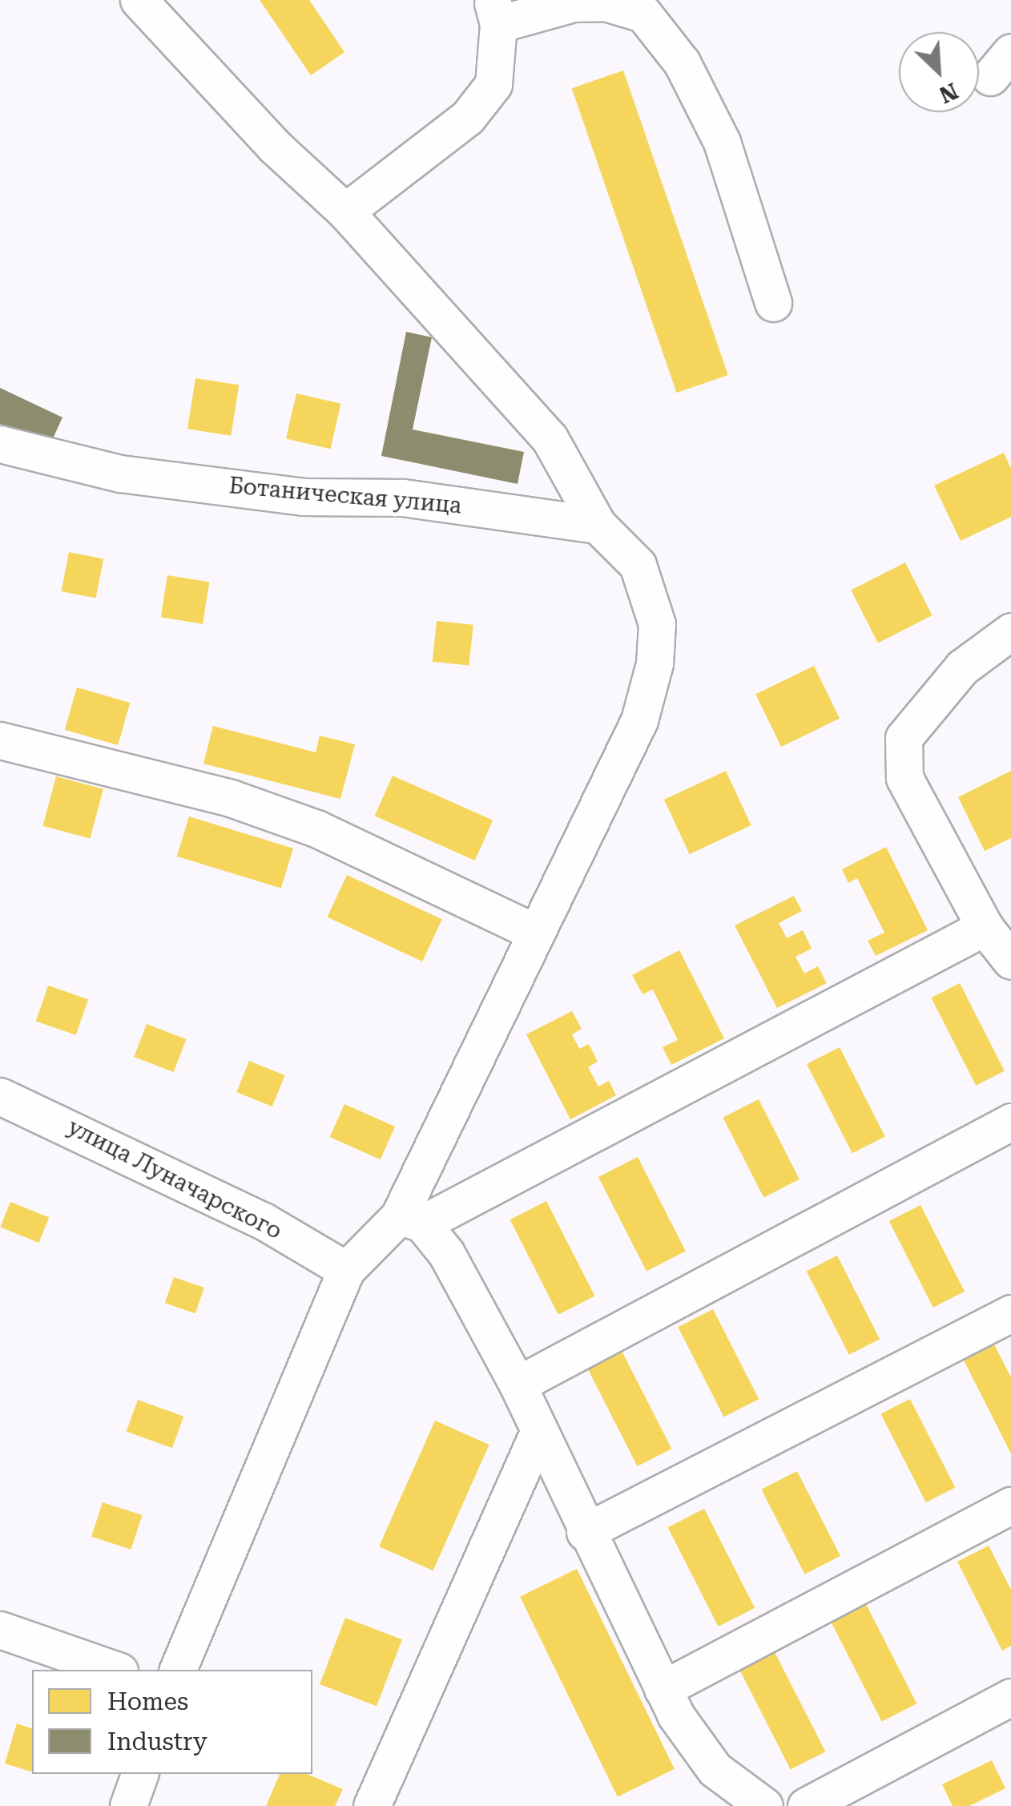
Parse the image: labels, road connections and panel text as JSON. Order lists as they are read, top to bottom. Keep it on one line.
{"streets":{"street":["Ботаническая улица","улица Луначарского"]},"legend":["Homes","Industry"],"north":"bottom right"}
